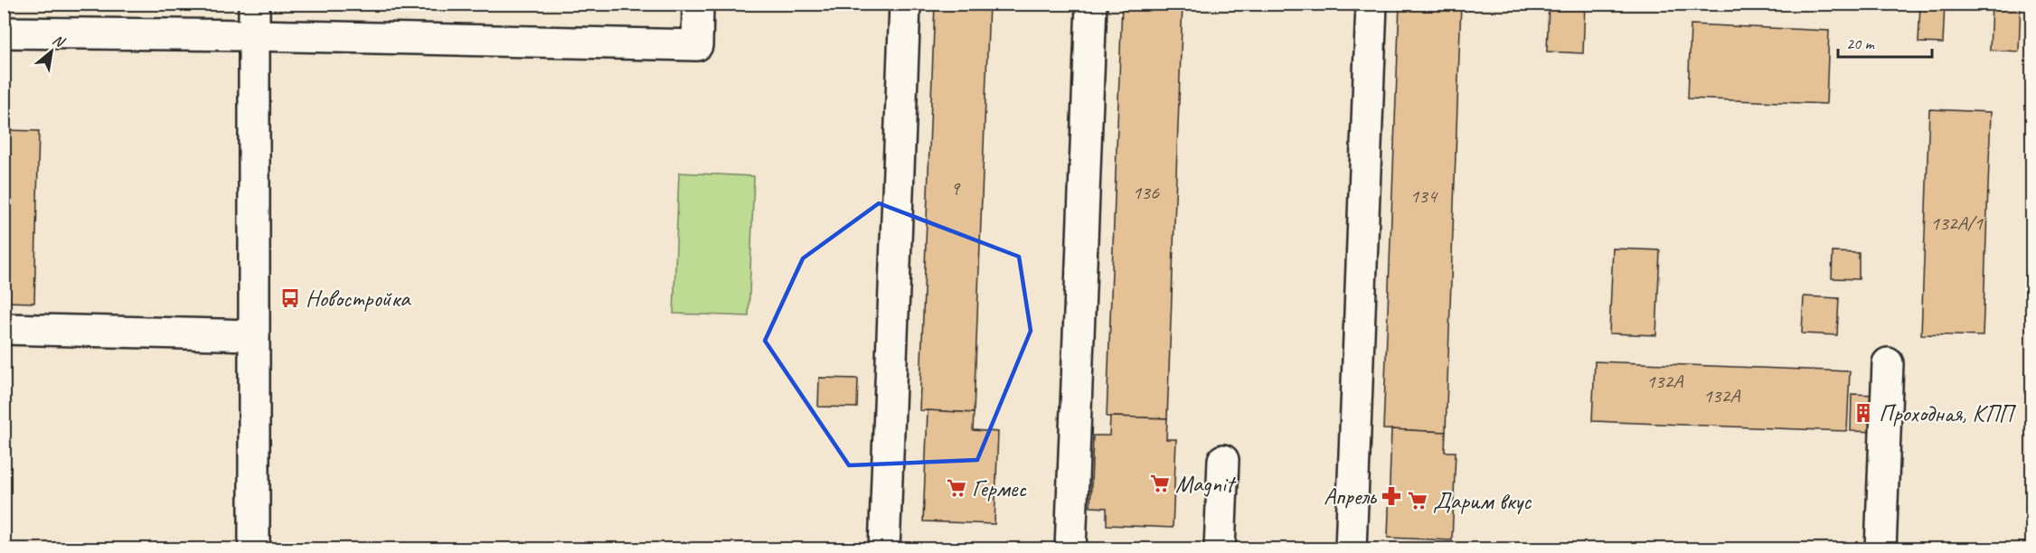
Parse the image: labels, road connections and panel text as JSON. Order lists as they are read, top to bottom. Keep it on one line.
{"places":{"bus stop":["Новостройка"],"building":["Проходная, КПП"],"supermarket":["Magnit","Гермес","Дарим вкус"],"pharmacy":["Апрель"]},"house_numbers":["9","136","134","132А/1","132А","132А"],"scale_bar":"20 m","north":"top right"}
